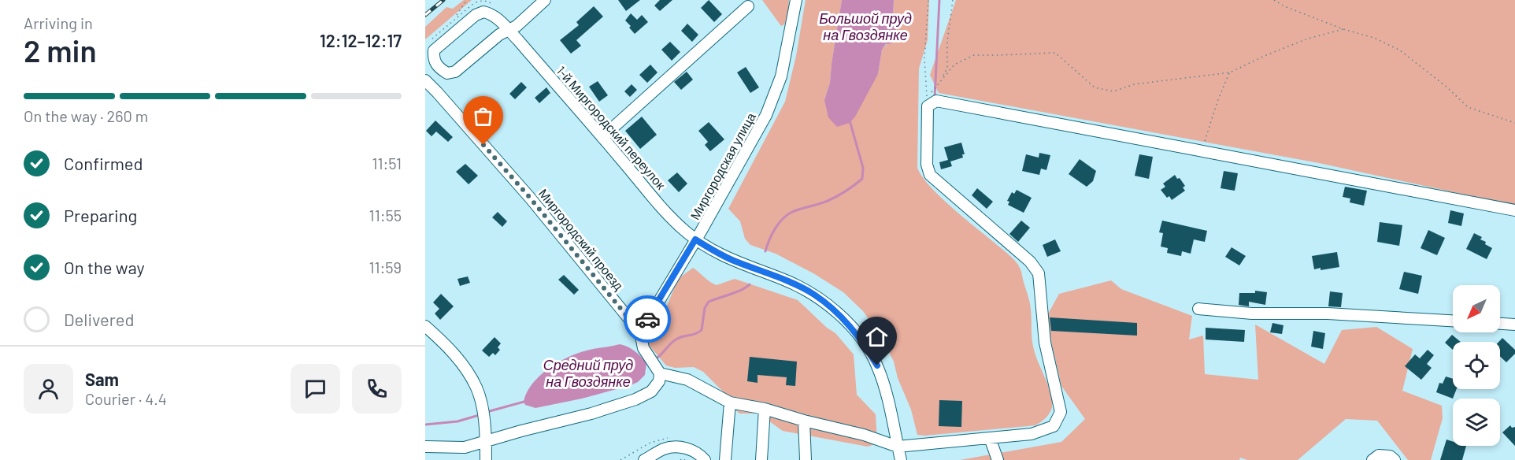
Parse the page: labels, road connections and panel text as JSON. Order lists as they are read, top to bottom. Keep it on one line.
{"streets":{"street":["1-й Миргородский переулок","Миргородская улица","Миргородский проезд"]},"crossings":[["1-й Миргородский переулок","Миргородская улица"],["Миргородская улица","Миргородский проезд"]],"water":["Большой пруд на Гвоздянке","Средний пруд на Гвоздянке"],"north":"bottom left","page":{"heading":["2 min","Arriving in","12:12–12:17"],"panel":["Sam","Courier · 4.4"],"bar":"On the way · 260 m","list":[["Confirmed","11:51"],["Preparing","11:55"],["On the way","11:59"],"Delivered"]}}
